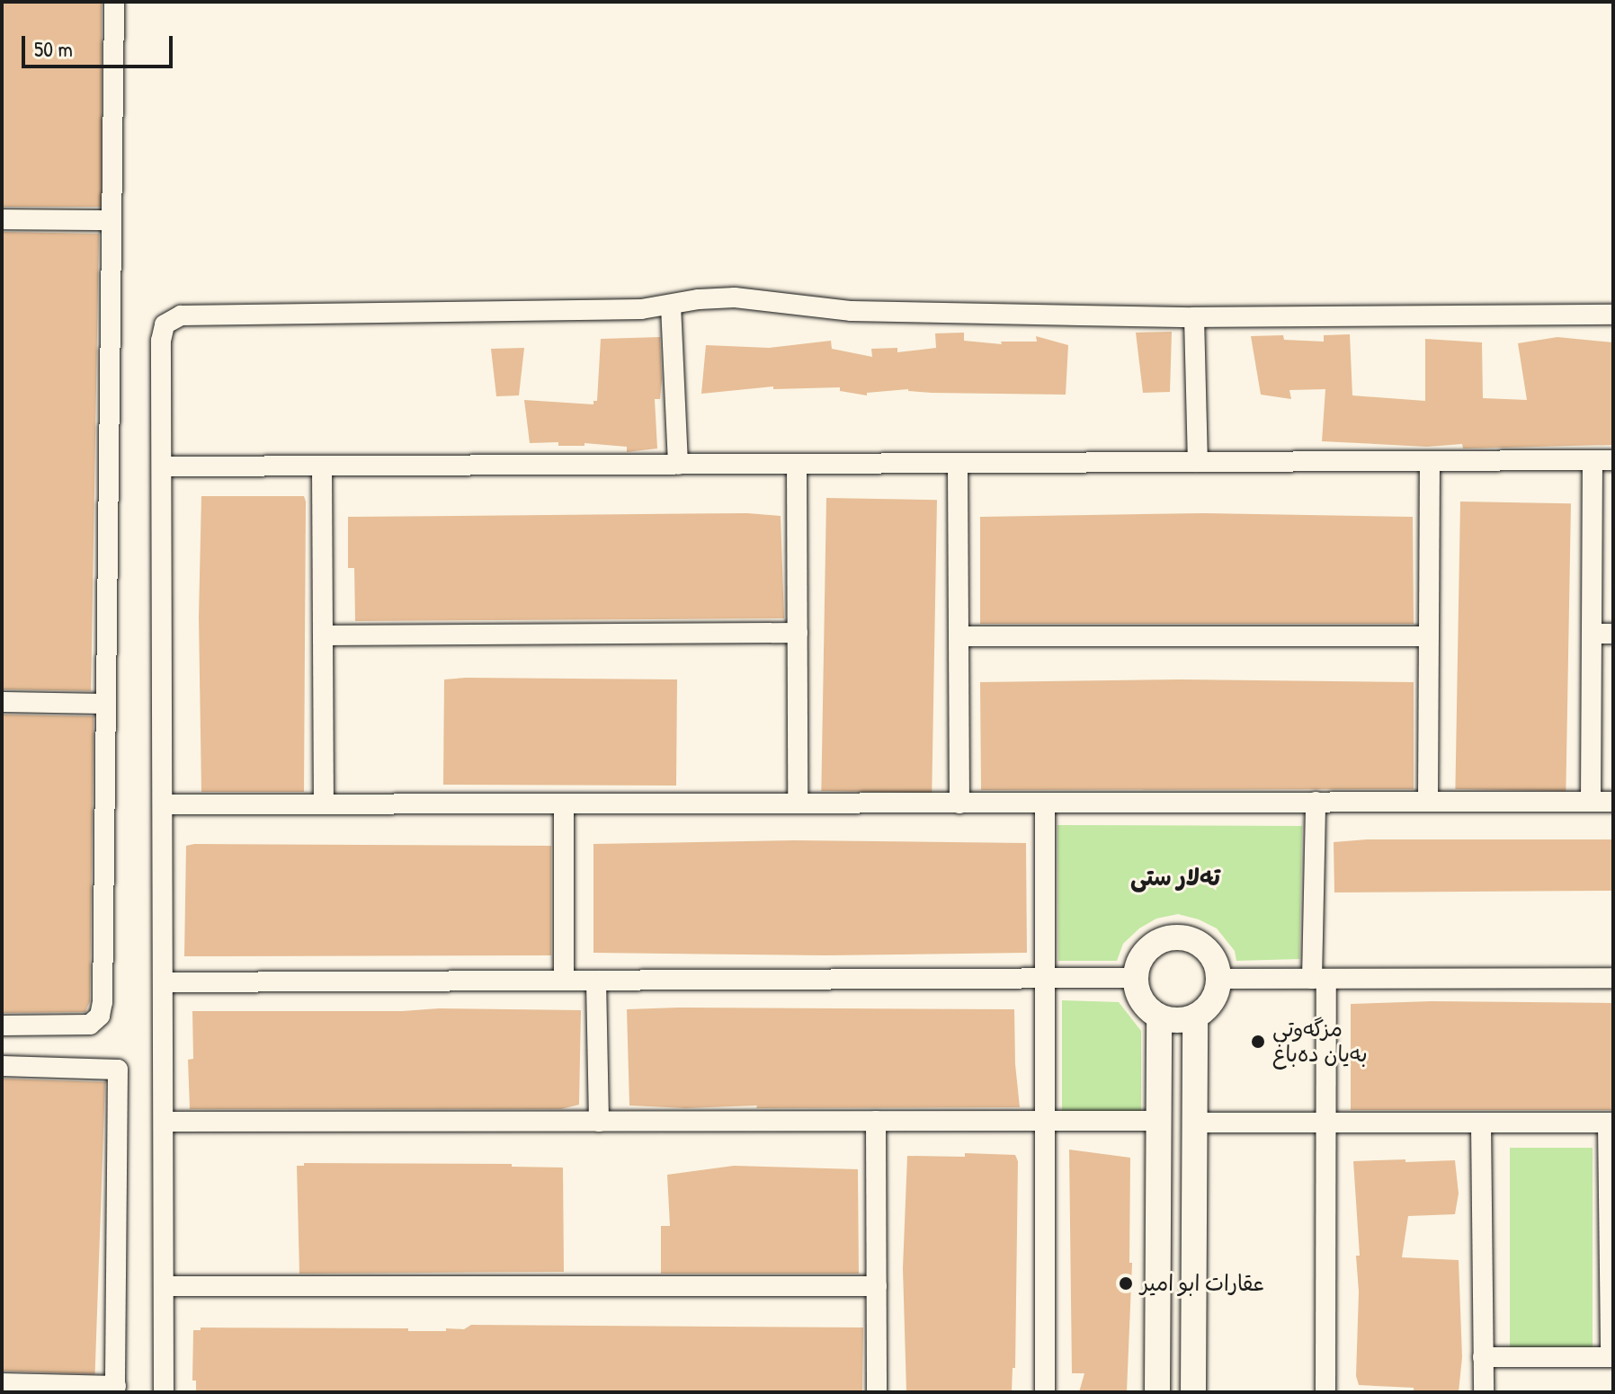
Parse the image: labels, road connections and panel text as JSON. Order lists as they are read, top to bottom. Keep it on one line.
{"districts":["ته‌لار ستی"],"places":["مزگەوتی بەیان دەباغ","عقارات ابو امير"],"scale_bar":"50 m"}
